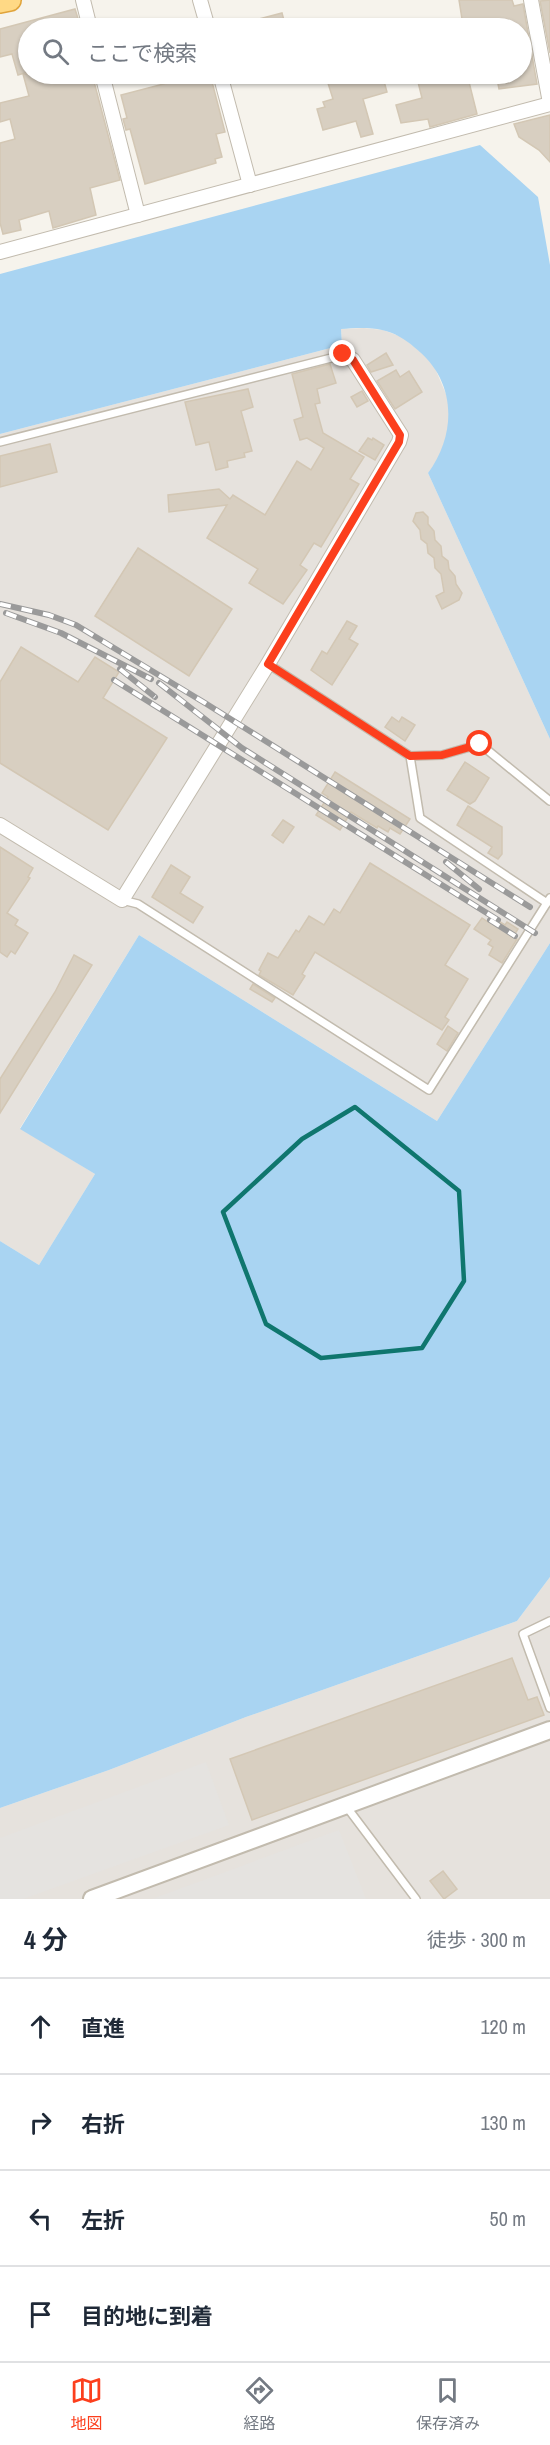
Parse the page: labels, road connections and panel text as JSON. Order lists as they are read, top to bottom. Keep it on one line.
{"page":{"search":"ここで検索","heading":["4 分","徒歩 · 300 m"],"list":[["直進","120 m"],["右折","130 m"],["左折","50 m"],"目的地に到着"],"nav":["地図","経路","保存済み"]}}
